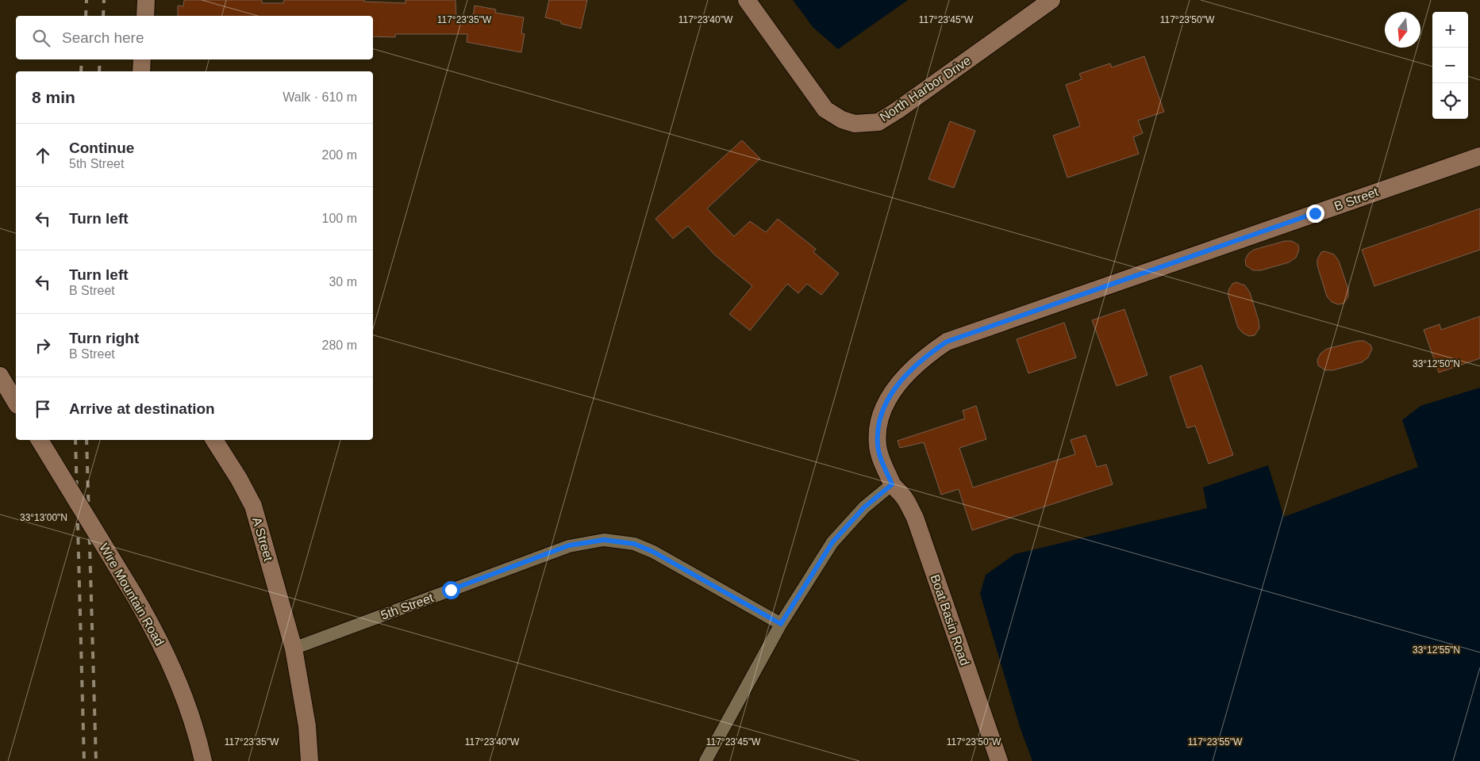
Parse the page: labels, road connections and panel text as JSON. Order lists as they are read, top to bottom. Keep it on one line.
{"streets":{"street":["North Harbor Drive","B Street","A Street","Wire Mountain Road","5th Street","Boat Basin Road"]},"crossings":[["B Street","Boat Basin Road"],["A Street","5th Street"]],"north":"bottom","page":{"map_buttons":["+","−"],"search":"Search here","heading":["8 min","Walk · 610 m"],"list":[["Continue","5th Street","200 m"],["Turn left","100 m"],["Turn left","B Street","30 m"],["Turn right","B Street","280 m"],"Arrive at destination"]},"coordinates":["117°23'35\"W","117°23'40\"W","117°23'45\"W","117°23'50\"W","33°12'50\"N","33°13'00\"N","33°12'55\"N","117°23'55\"W"]}
